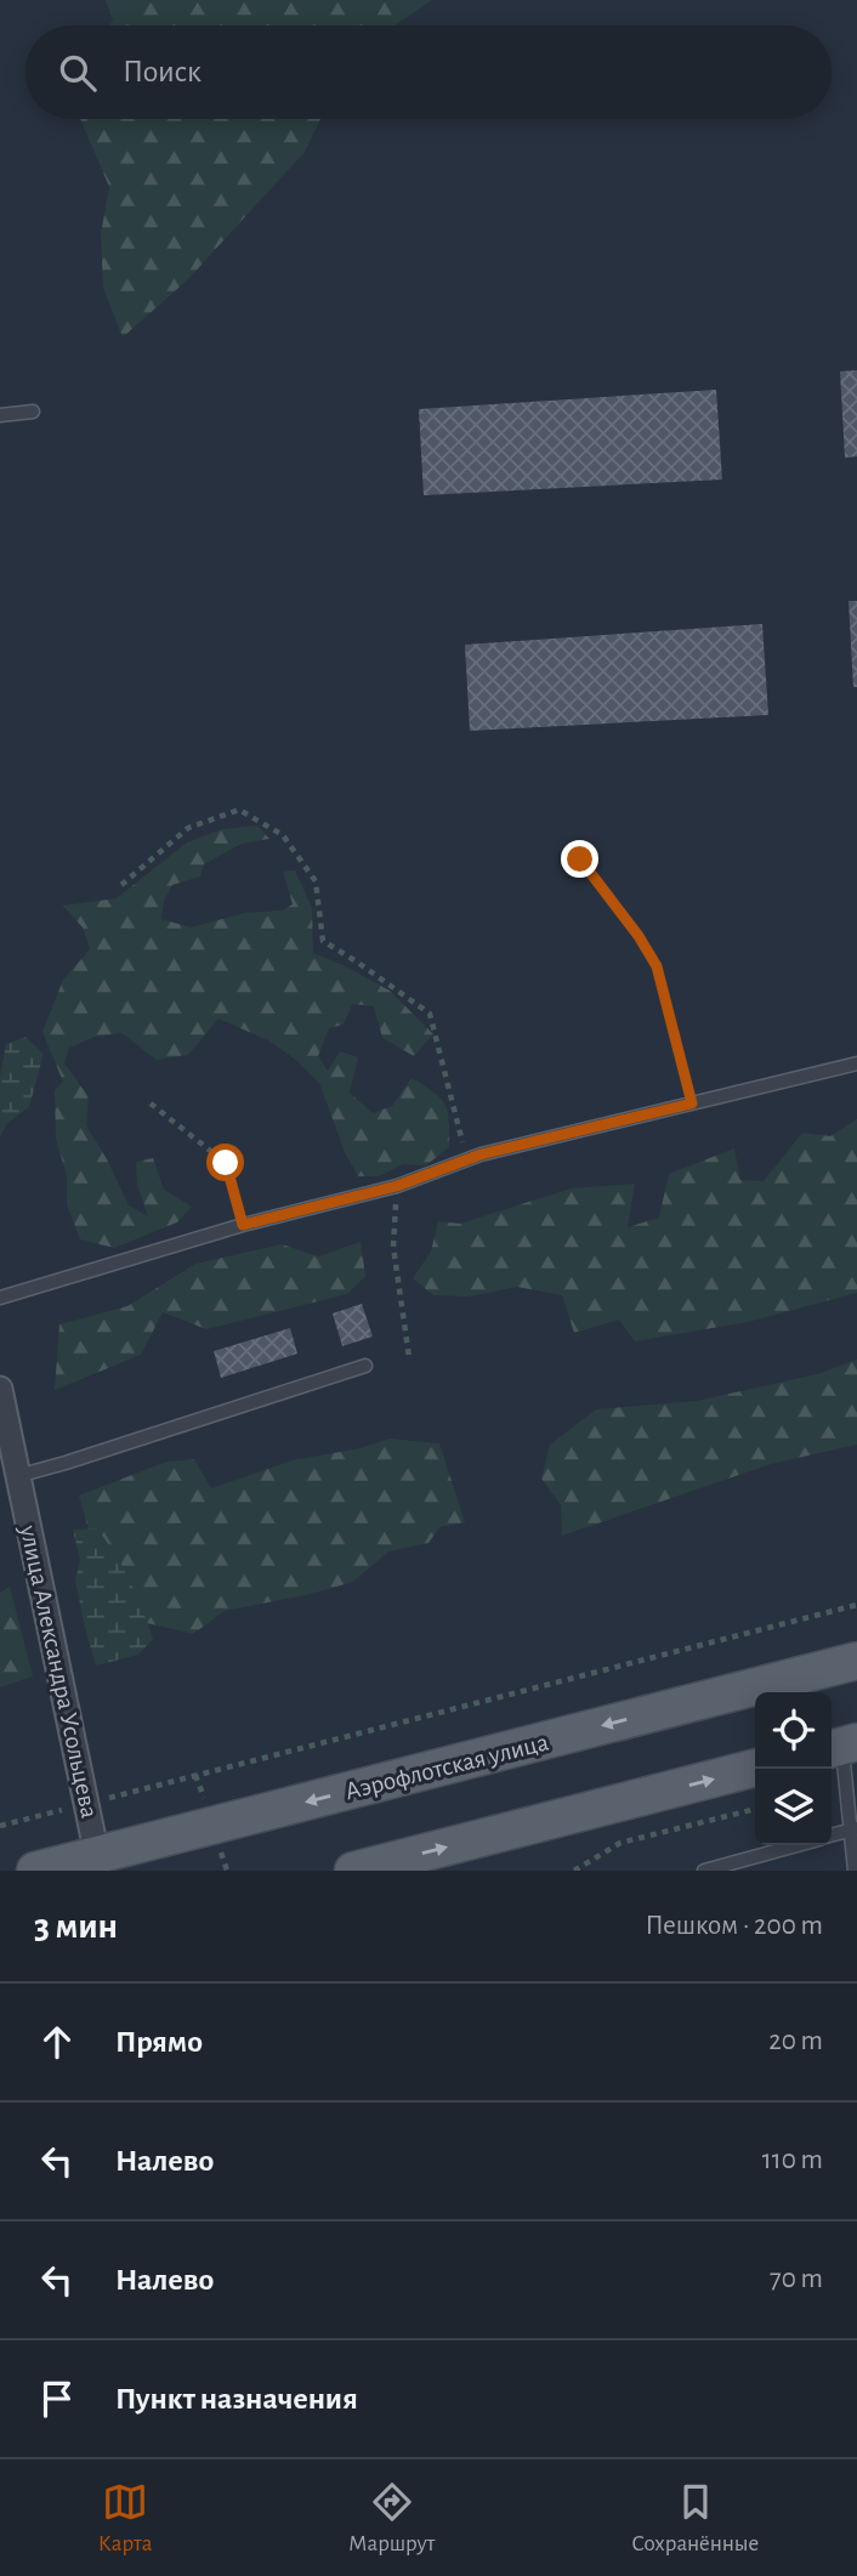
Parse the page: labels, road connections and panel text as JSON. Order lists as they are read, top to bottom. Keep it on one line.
{"streets":{"main road":["Аэрофлотская улица"],"street":["улица Александра Усольцева"]},"crossings":[["улица Александра Усольцева","Аэрофлотская улица"]],"page":{"search":"Поиск","heading":["3 мин","Пешком · 200 m"],"list":[["Прямо","20 m"],["Налево","110 m"],["Налево","70 m"],"Пункт назначения"],"nav":["Карта","Маршрут","Сохранённые"]}}
